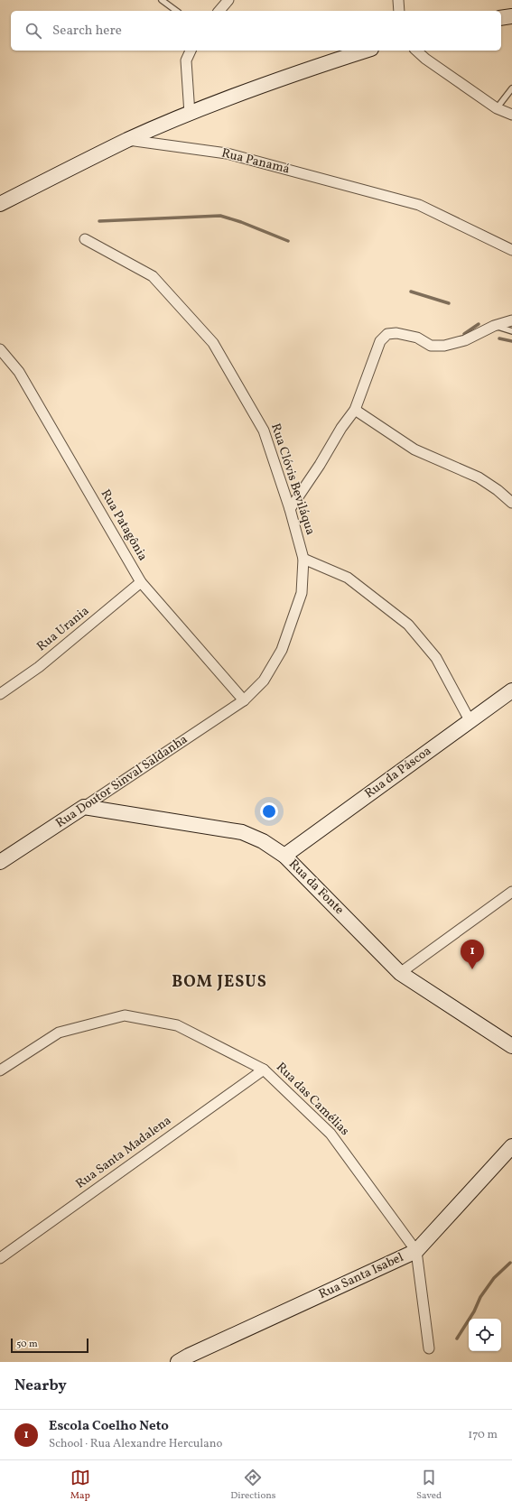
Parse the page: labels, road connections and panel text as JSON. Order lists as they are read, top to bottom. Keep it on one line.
{"streets":{"street":["Rua Panamá","Rua Clóvis Beviláqua","Rua Patagônia","Rua Urania","Rua da Páscoa","Rua Doutor Sinval Saldanha","Rua da Fonte","Rua das Camélias","Rua Santa Madalena","Rua Santa Isabel"]},"crossings":[["Rua Clóvis Beviláqua","Rua Patagônia"],["Rua Clóvis Beviláqua","Rua Doutor Sinval Saldanha"],["Rua Patagônia","Rua Urania"],["Rua Patagônia","Rua Doutor Sinval Saldanha"],["Rua da Páscoa","Rua da Fonte"],["Rua Doutor Sinval Saldanha","Rua da Fonte"],["Rua das Camélias","Rua Santa Madalena"],["Rua das Camélias","Rua Santa Isabel"]],"districts":["BOM JESUS"],"scale_bar":"50 m","page":{"search":"Search here","pins":"1","scale":"50 m","heading":"Nearby","list":[{"mark":"1","name":"Escola Coelho Neto","note":"School · Rua Alexandre Herculano","value":"170 m"}],"nav":["Map","Directions","Saved"]}}
